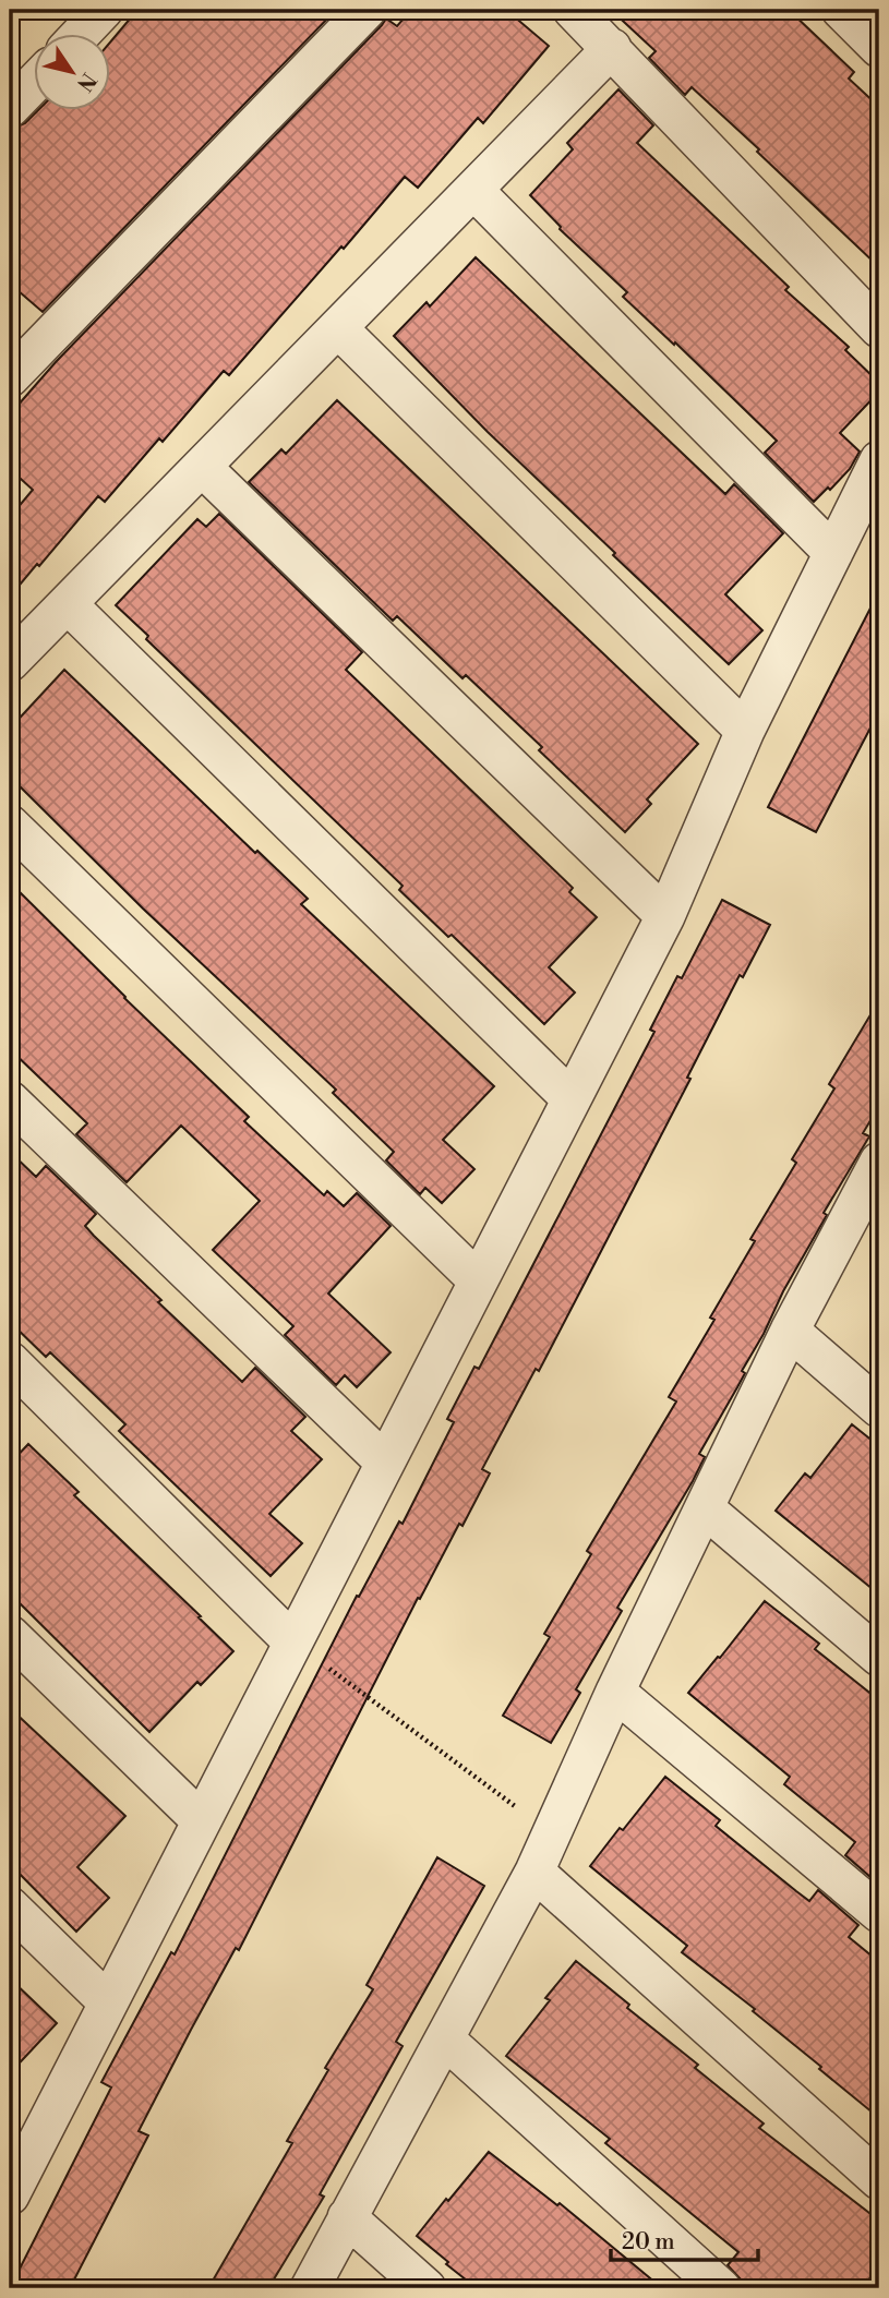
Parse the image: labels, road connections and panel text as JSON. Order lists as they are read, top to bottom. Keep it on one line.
{"scale_bar":"20 m","north":"bottom right"}
